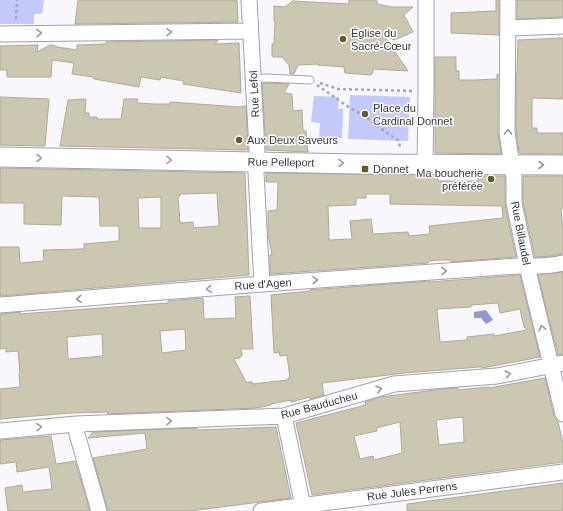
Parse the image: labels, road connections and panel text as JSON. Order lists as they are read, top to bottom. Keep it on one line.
{"streets":{"street":["Rue Lefol","Rue Pelleport","Rue Billaudel","Rue d'Agen","Rue Bauducheu","Rue Jules Perrens"]},"crossings":[["Rue Lefol","Rue Pelleport"],["Rue Lefol","Rue d'Agen"],["Rue Pelleport","Rue Billaudel"],["Rue Billaudel","Rue d'Agen"],["Rue Billaudel","Rue Bauducheu"]],"one_way":["Rue Bauducheu"],"places":{"other":["Église du Sacré-Cœur","Place du Cardinal Donnet","Aux Deux Saveurs","Ma boucherie préférée"],"transit":["Donnet"]}}
